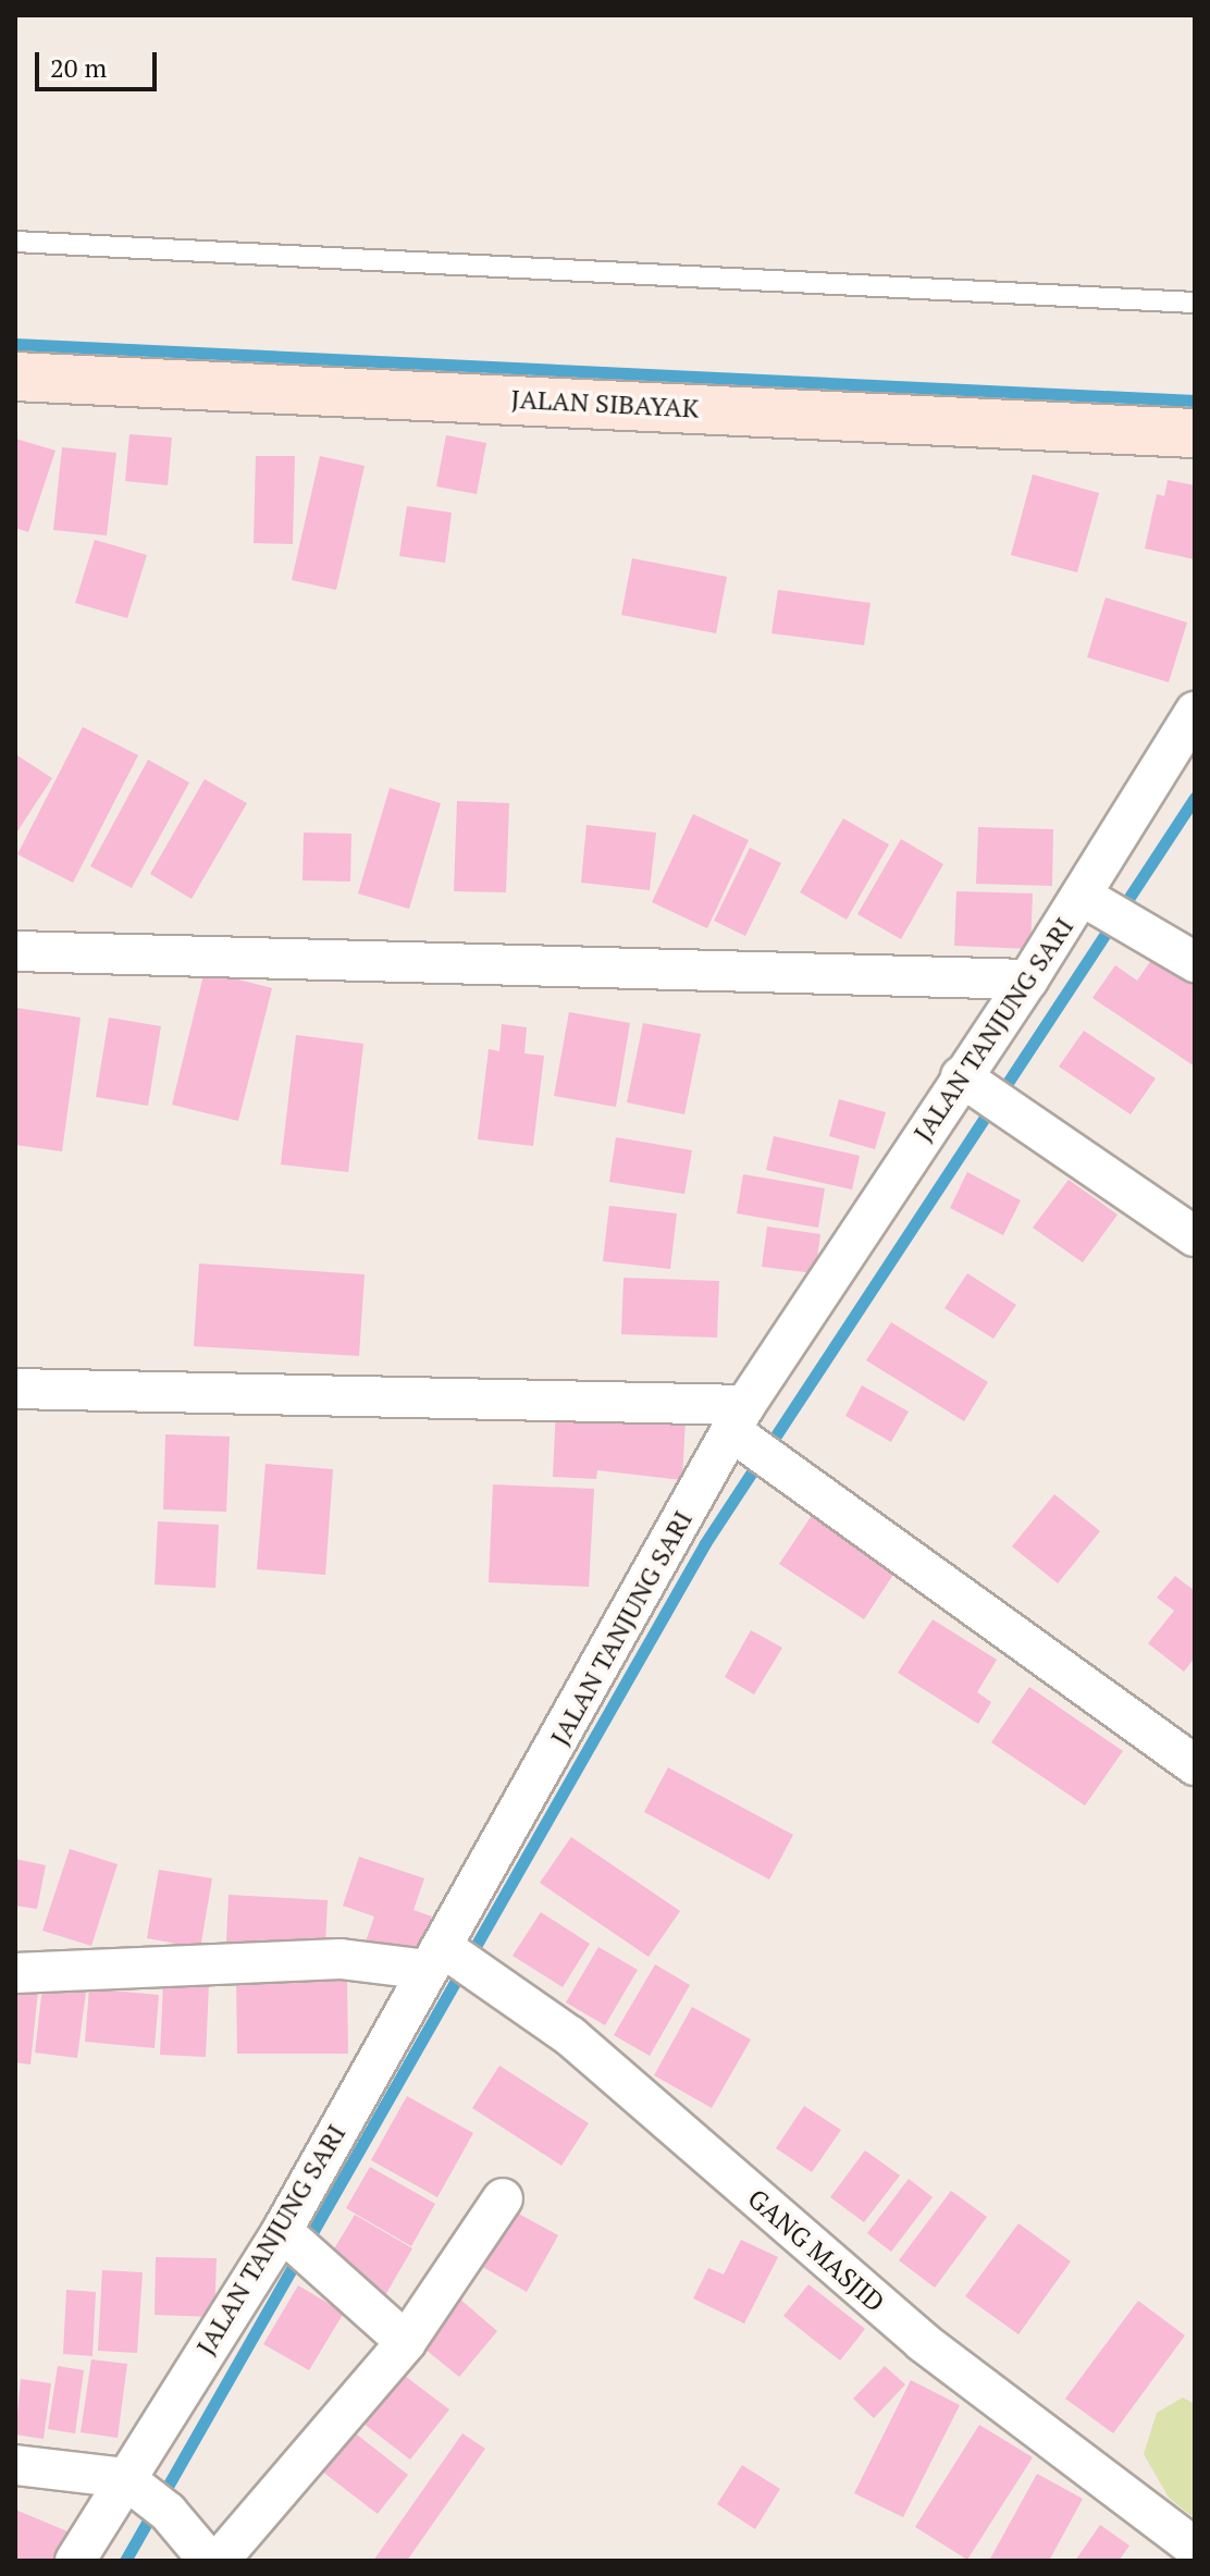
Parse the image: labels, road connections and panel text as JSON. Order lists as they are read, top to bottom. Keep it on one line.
{"streets":{"street":["JALAN SIBAYAK","JALAN TANJUNG SARI","GANG MASJID"]},"crossings":[["JALAN TANJUNG SARI","GANG MASJID"]],"scale_bar":"20 m"}
